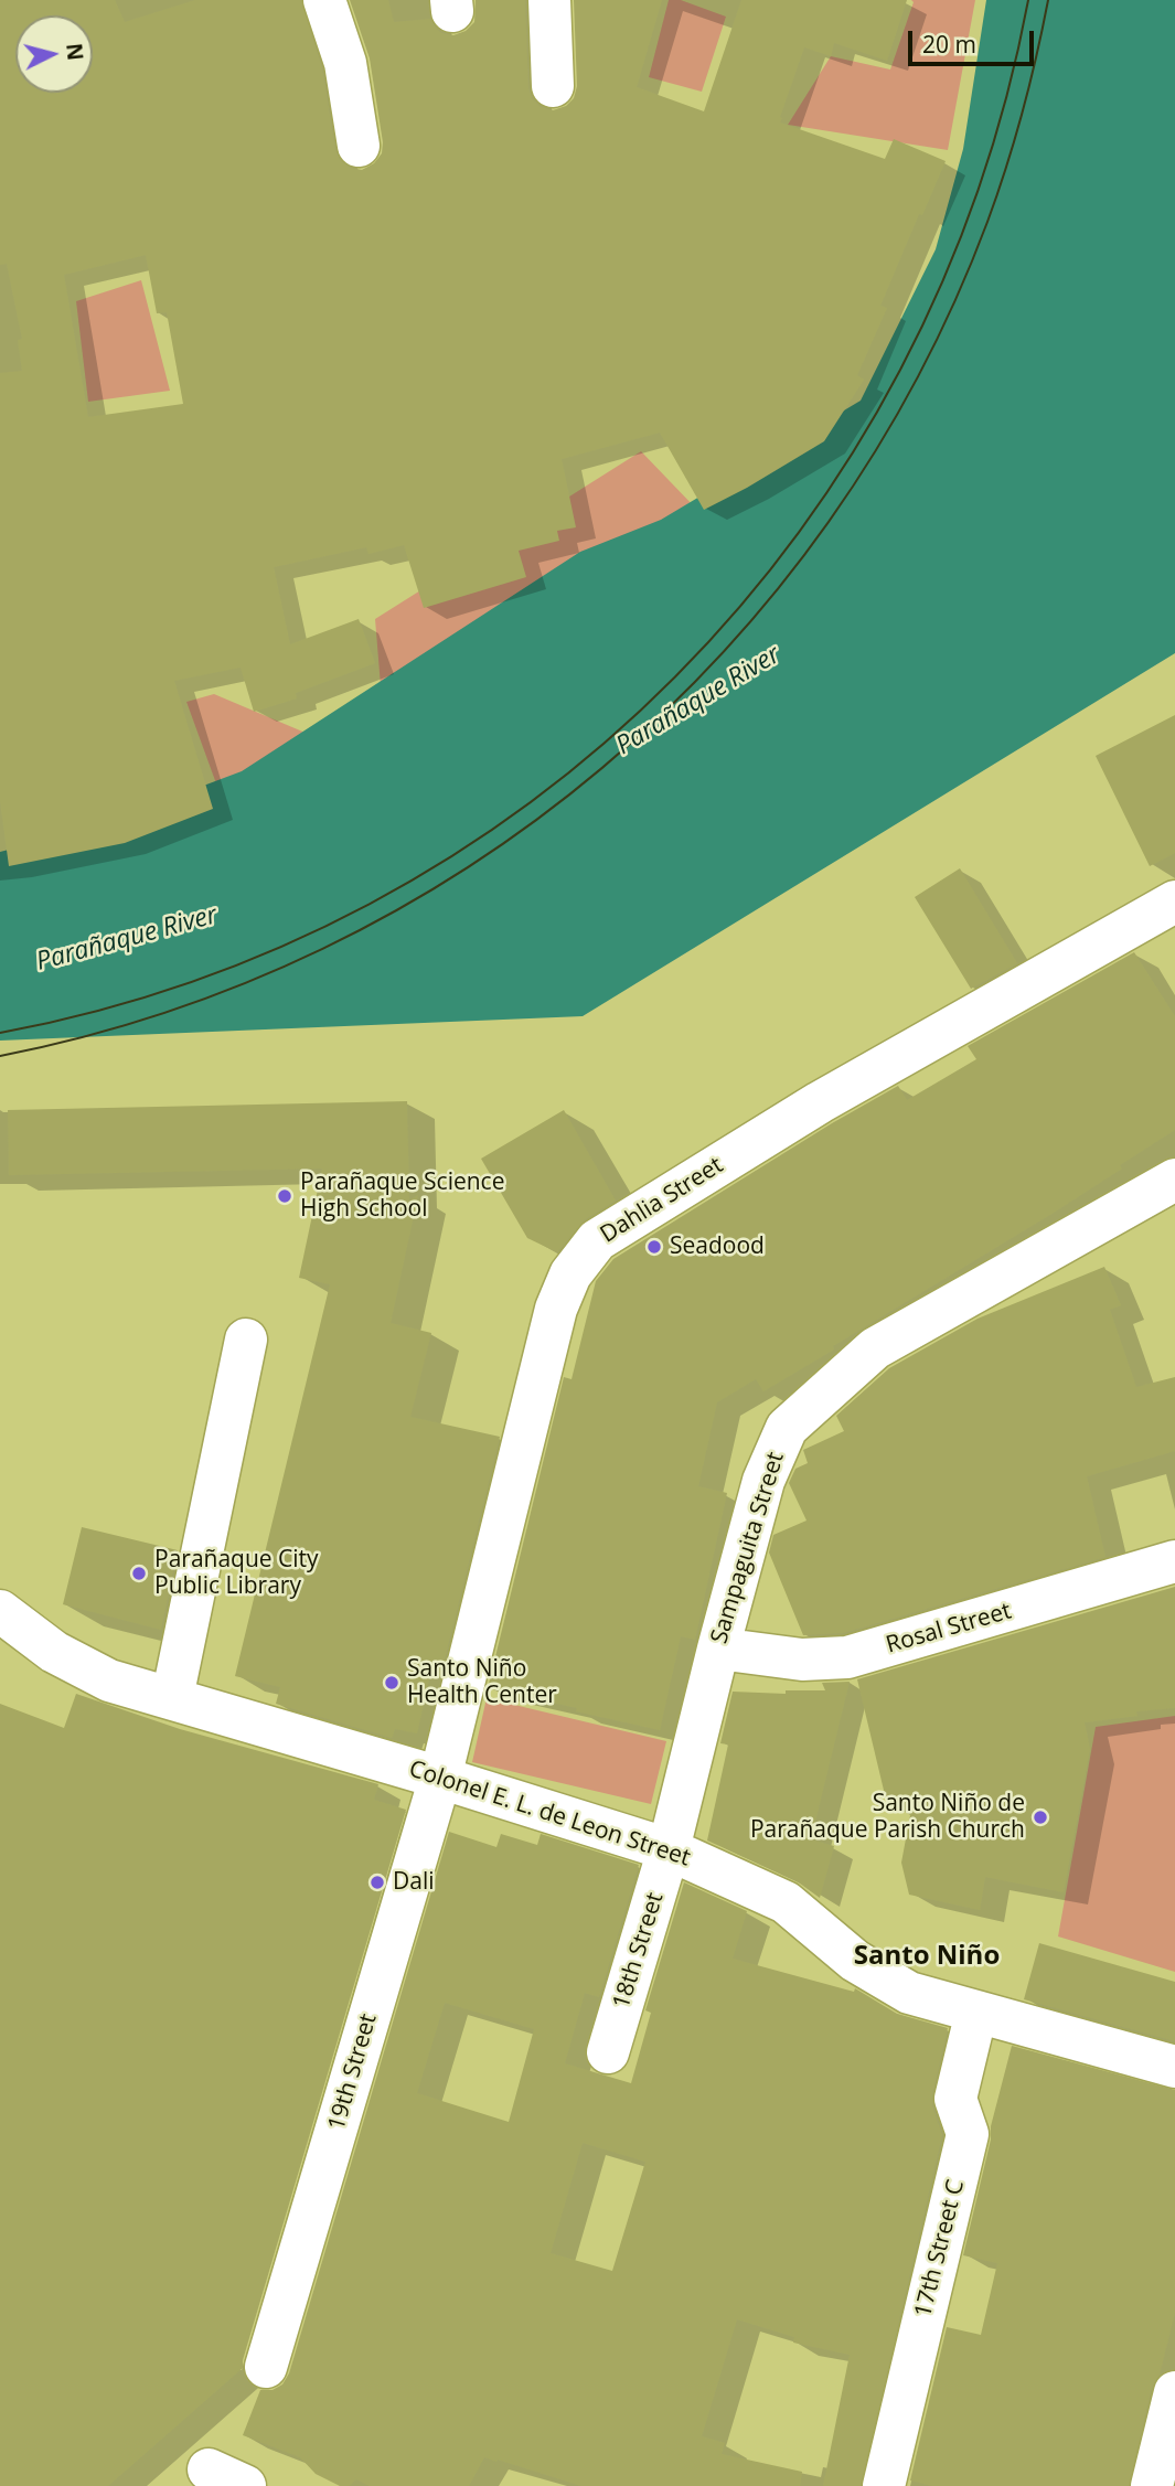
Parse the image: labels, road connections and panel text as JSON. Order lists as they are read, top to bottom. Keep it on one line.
{"streets":{"street":["Dahlia Street","Sampaguita Street","Rosal Street","Colonel E. L. de Leon Street","18th Street","19th Street","17th Street C"]},"crossings":[["Dahlia Street","Colonel E. L. de Leon Street"],["Dahlia Street","19th Street"],["Sampaguita Street","Rosal Street"],["Sampaguita Street","Colonel E. L. de Leon Street"],["Sampaguita Street","18th Street"],["Colonel E. L. de Leon Street","18th Street"],["Colonel E. L. de Leon Street","19th Street"],["Colonel E. L. de Leon Street","17th Street C"]],"districts":["Santo Niño"],"water":["Parañaque River"],"places":["Parañaque Science High School","Seadood","Parañaque City Public Library","Santo Niño Health Center","Santo Niño de Parañaque Parish Church","Dali"],"scale_bar":"20 m","north":"right"}
